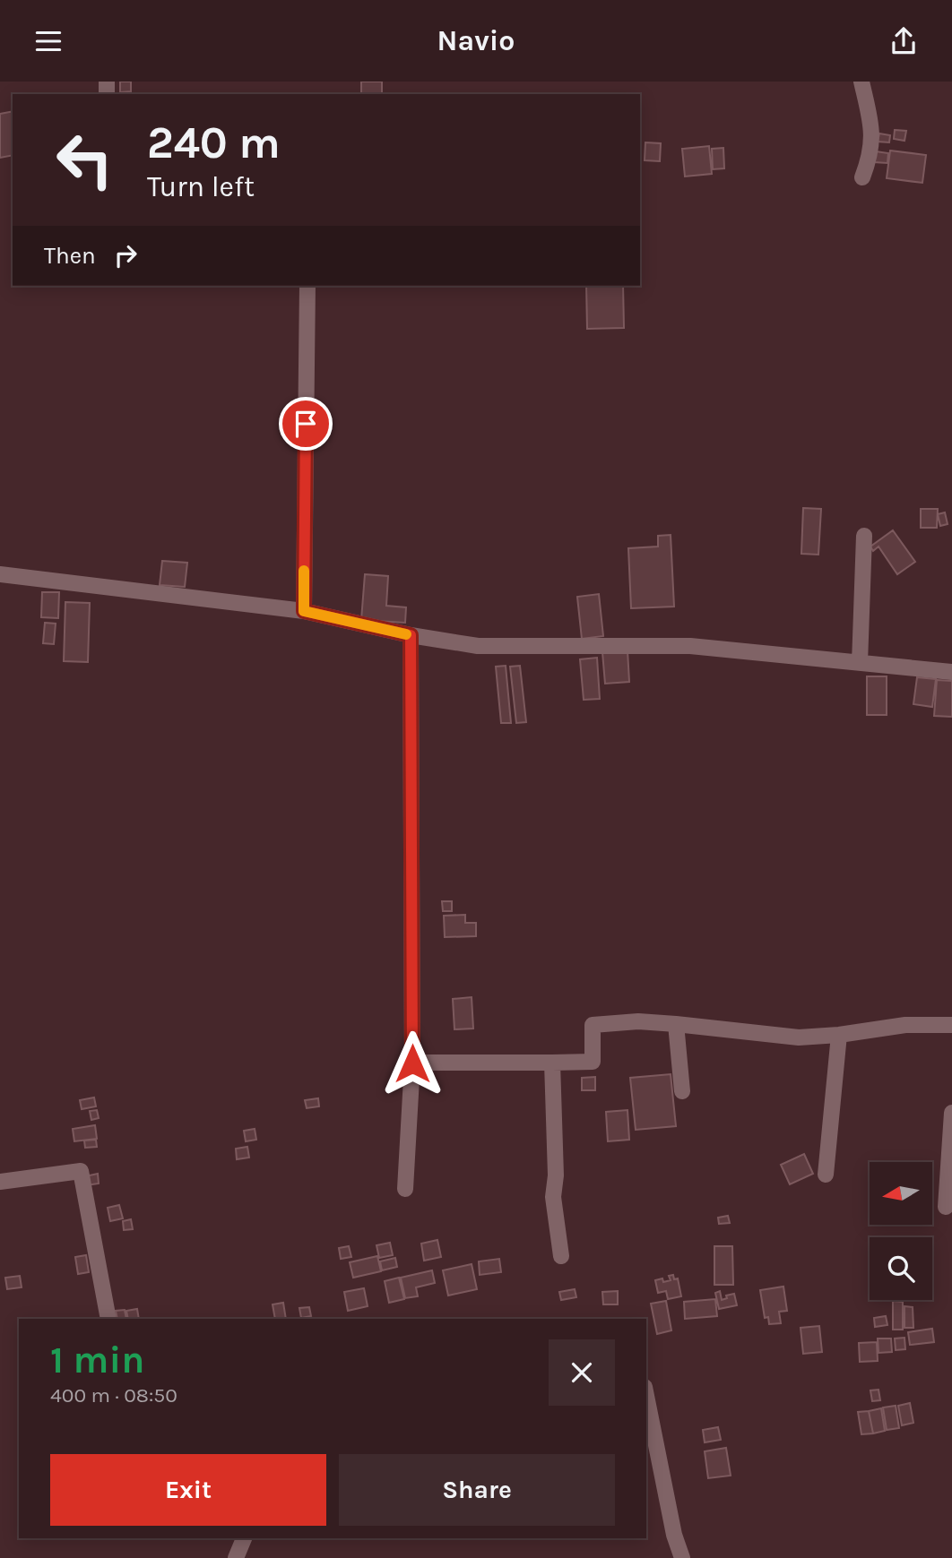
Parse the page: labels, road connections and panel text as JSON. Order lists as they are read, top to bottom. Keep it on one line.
{"north":"left","page":{"header":"Navio","turn":["240 m","Turn left"],"then":"Then","heading":["1 min","400 m · 08:50"],"buttons":["Exit","Share"]}}
